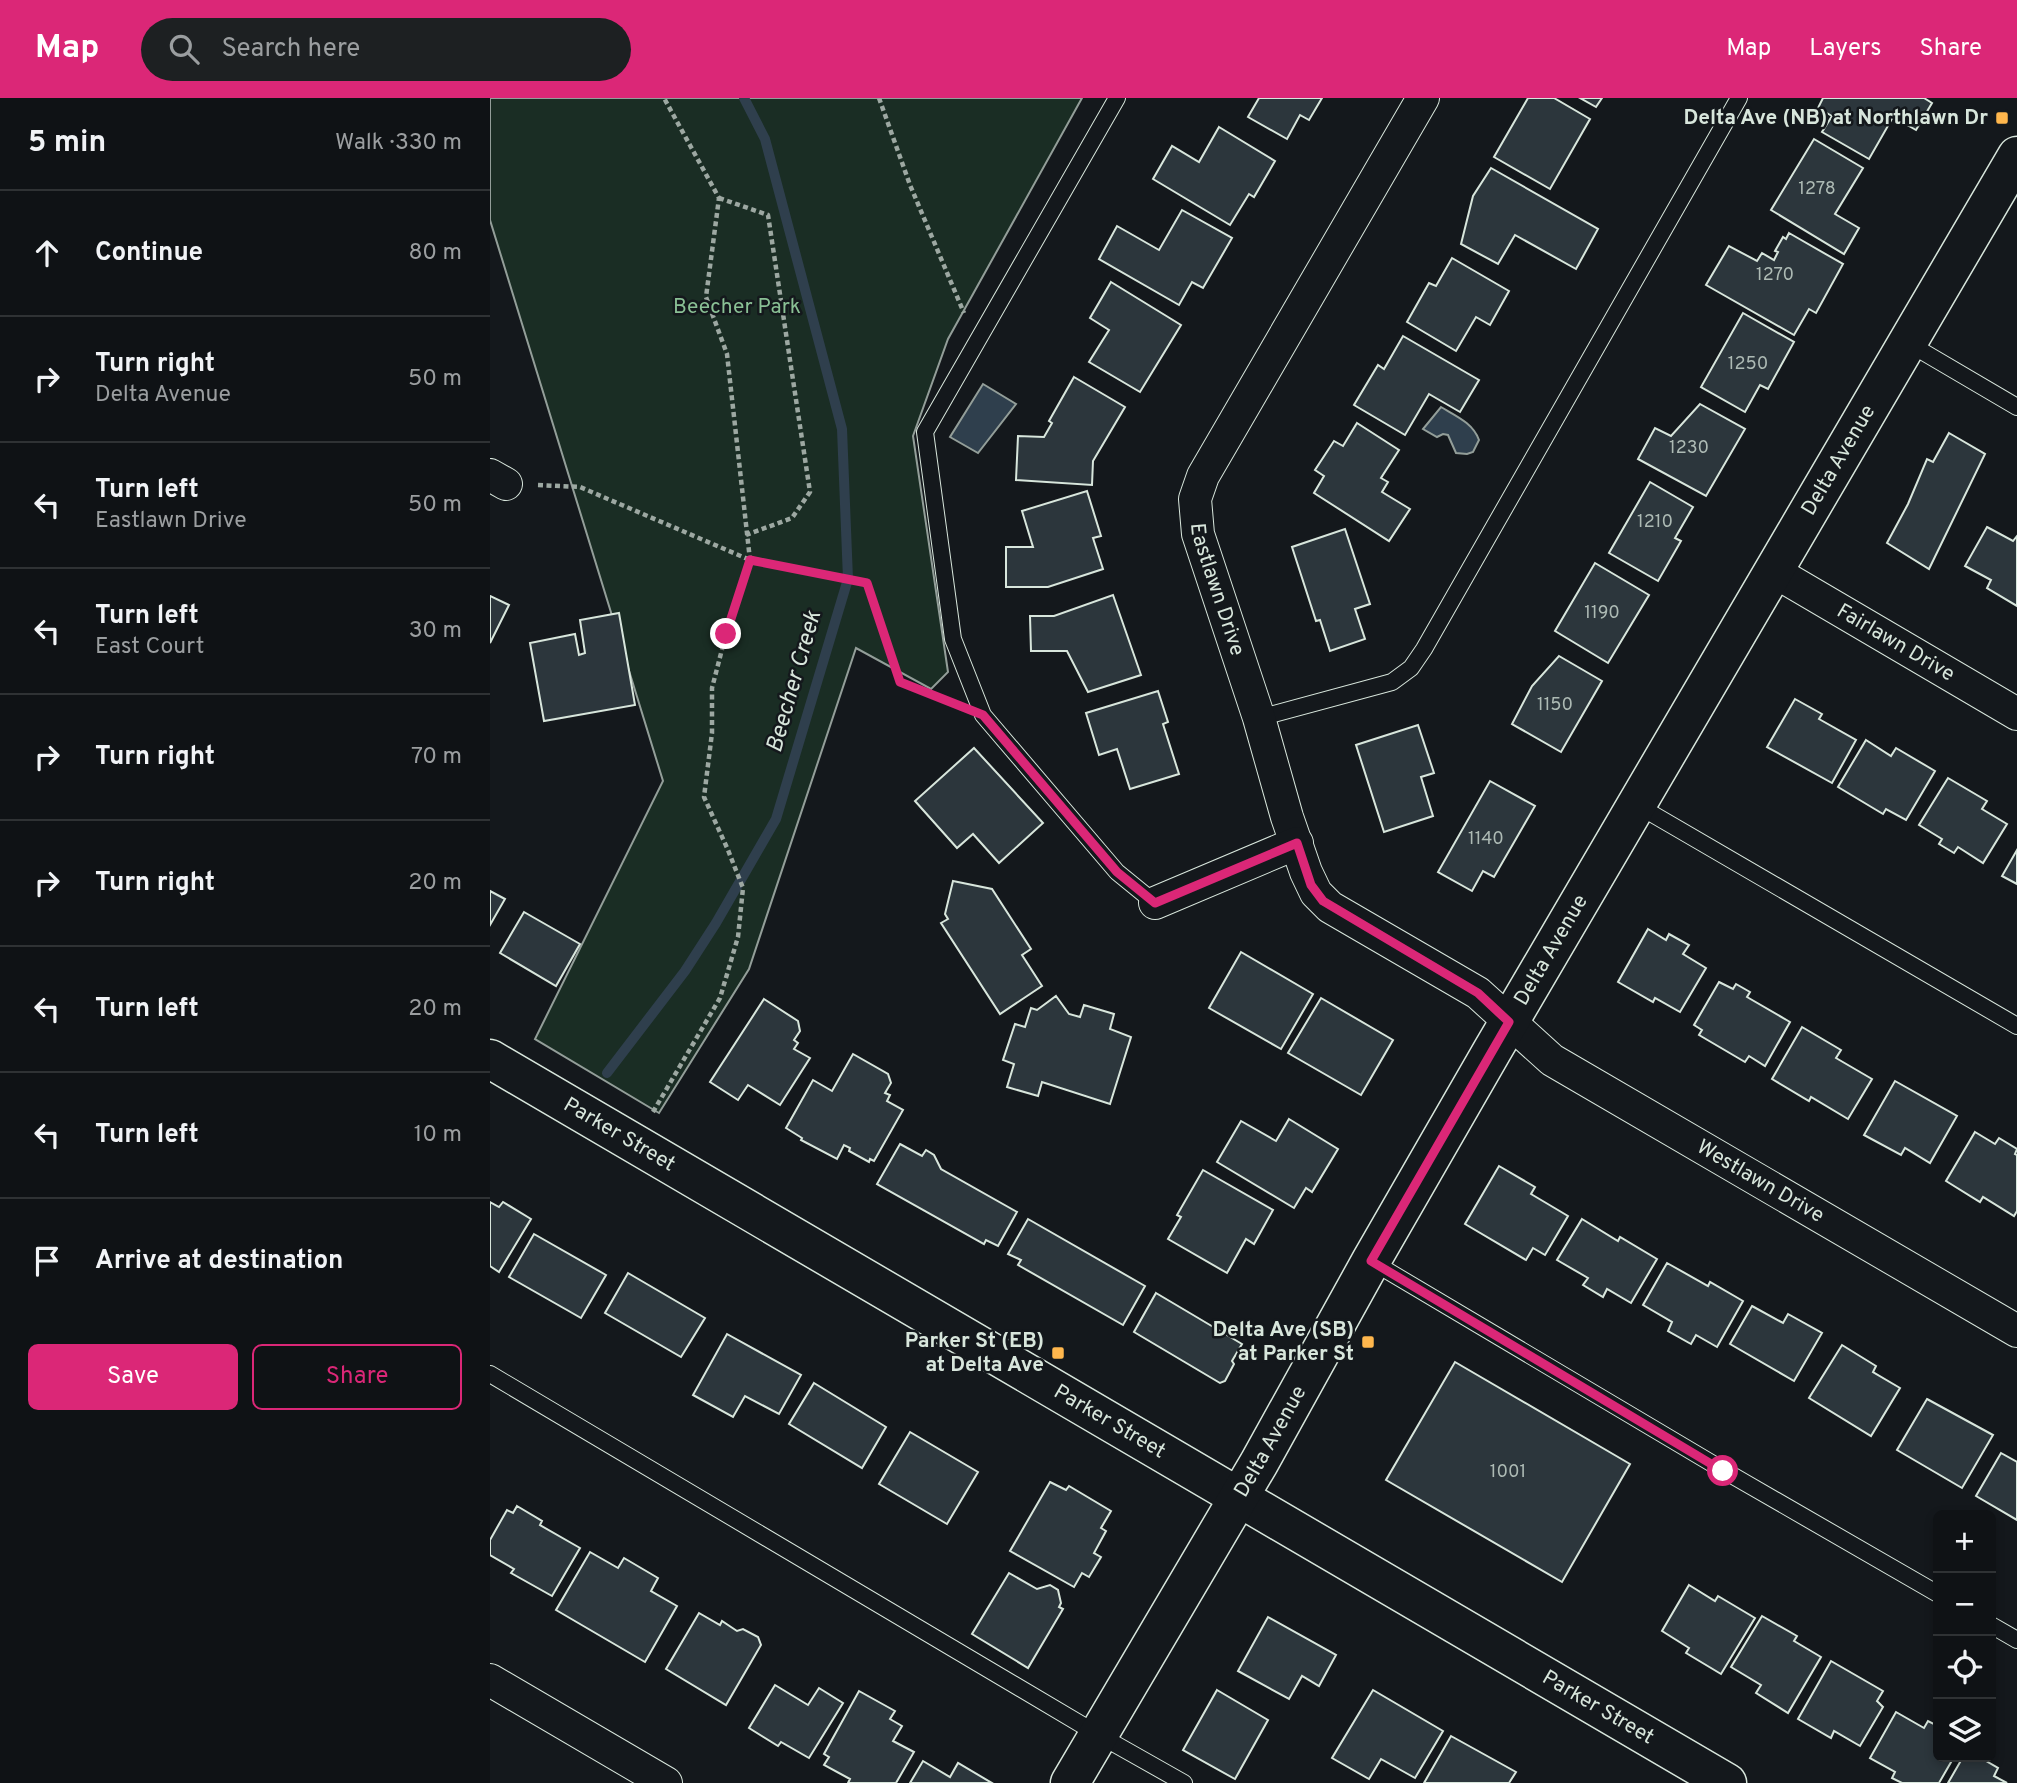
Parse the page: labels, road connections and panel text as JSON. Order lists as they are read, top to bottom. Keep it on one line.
{"streets":{"street":["Delta Avenue","Eastlawn Drive","Fairlawn Drive","Parker Street","Westlawn Drive"]},"crossings":[["Delta Avenue","Eastlawn Drive"],["Delta Avenue","Fairlawn Drive"],["Delta Avenue","Parker Street"],["Delta Avenue","Westlawn Drive"],["Eastlawn Drive","Westlawn Drive"]],"water":["Beecher Creek"],"parks":["Beecher Park"],"places":{"transit":["Delta Ave (NB) at Northlawn Dr","Delta Ave (SB) at Parker St","Parker St (EB) at Delta Ave"]},"house_numbers":["1278","1270","1250","1230","1210","1190","1150","1140","1001"],"page":{"header":"Map","search":"Search here","nav":["Map","Layers","Share"],"heading":["5 min","Walk · 330 m"],"list":[["Continue","80 m"],["Turn right","Delta Avenue","50 m"],["Turn left","Eastlawn Drive","50 m"],["Turn left","East Court","30 m"],["Turn right","70 m"],["Turn right","20 m"],["Turn left","20 m"],["Turn left","10 m"],"Arrive at destination"],"buttons":["Save","Share"],"map_buttons":["+","−"]}}
